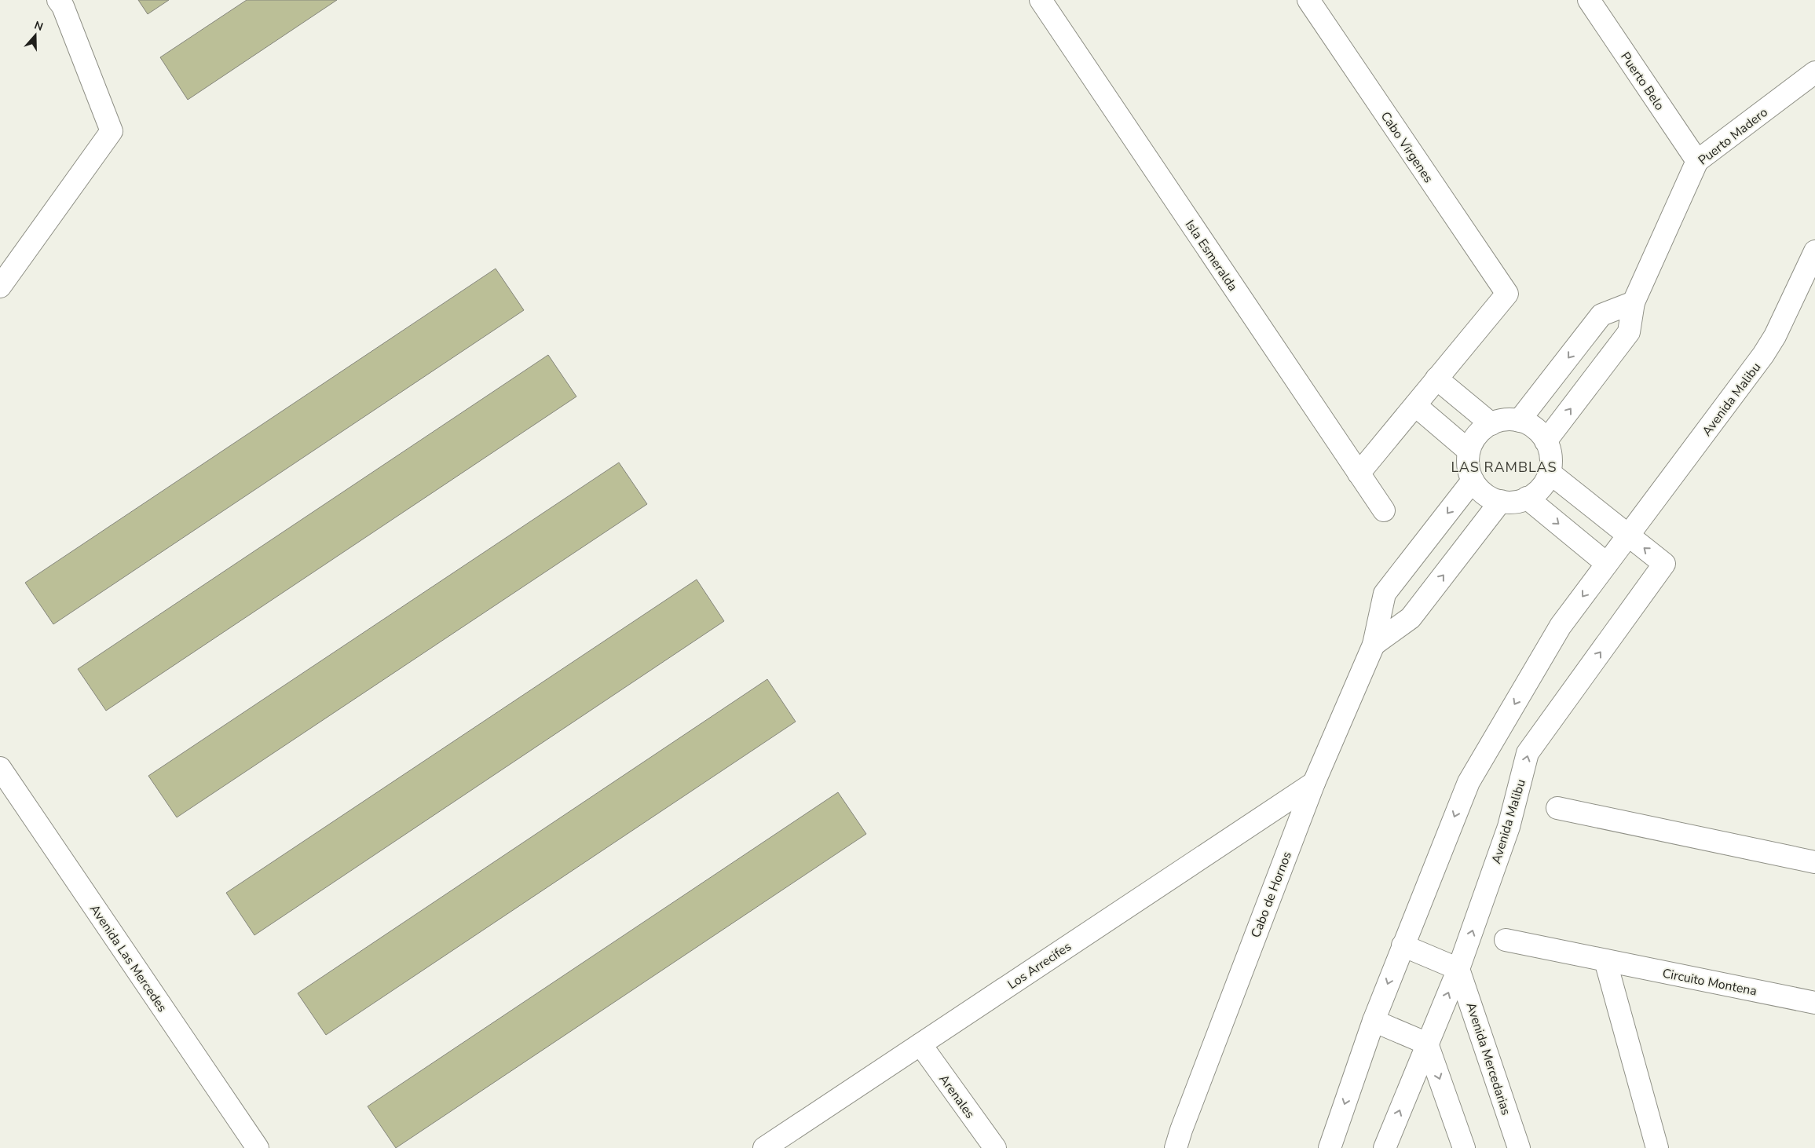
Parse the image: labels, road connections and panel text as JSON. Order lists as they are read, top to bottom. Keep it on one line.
{"streets":{"street":["Puerto Belo","Puerto Madero","Cabo Virgenes","Isla Esmeralda","Avenida Malibu","Cabo de Hornos","Avenida Las Mercedes","Los Arrecifes","Circuito Montena","Avenida Mercedarias","Arenales"]},"crossings":[["Puerto Belo","Puerto Madero"],["Puerto Madero","Cabo de Hornos"],["Avenida Malibu","Avenida Mercedarias"],["Cabo de Hornos","Los Arrecifes"],["Los Arrecifes","Arenales"]],"districts":["LAS RAMBLAS"],"north":"top"}
